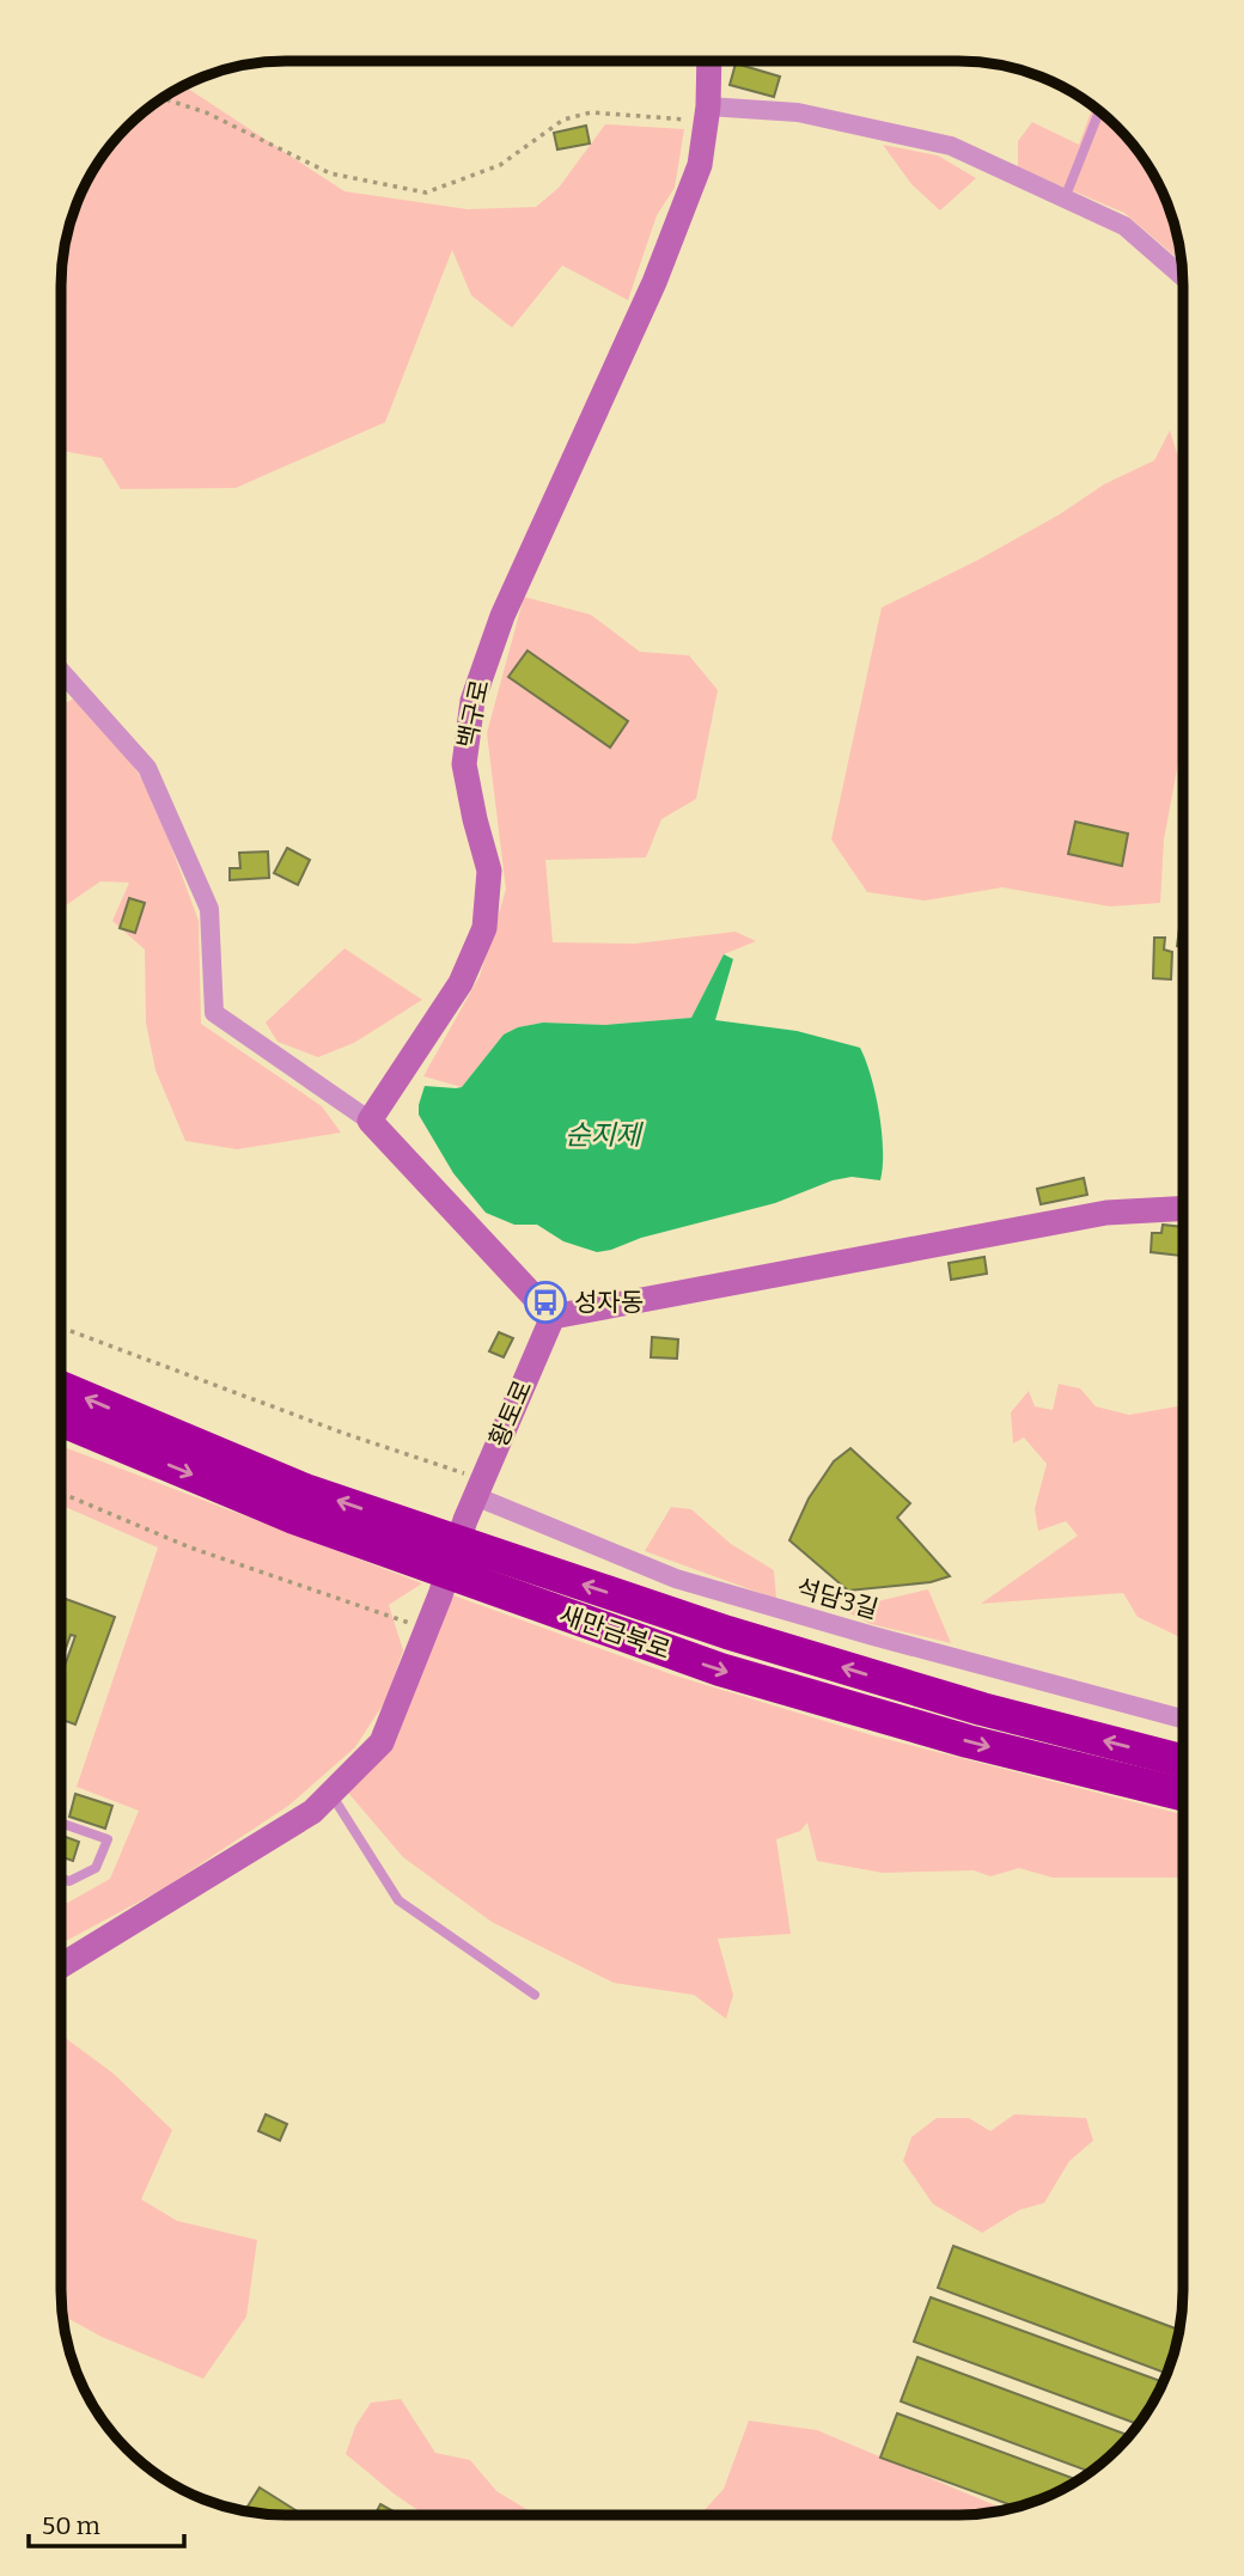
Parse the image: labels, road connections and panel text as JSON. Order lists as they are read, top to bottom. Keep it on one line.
{"streets":{"highway":["새만금북로"],"main road":["백구로","황토로"],"street":["석담3길"]},"crossings":[["황토로","석담3길"]],"water":["순지제"],"places":{"bus stop":["성자동"]},"scale_bar":"50 m"}
